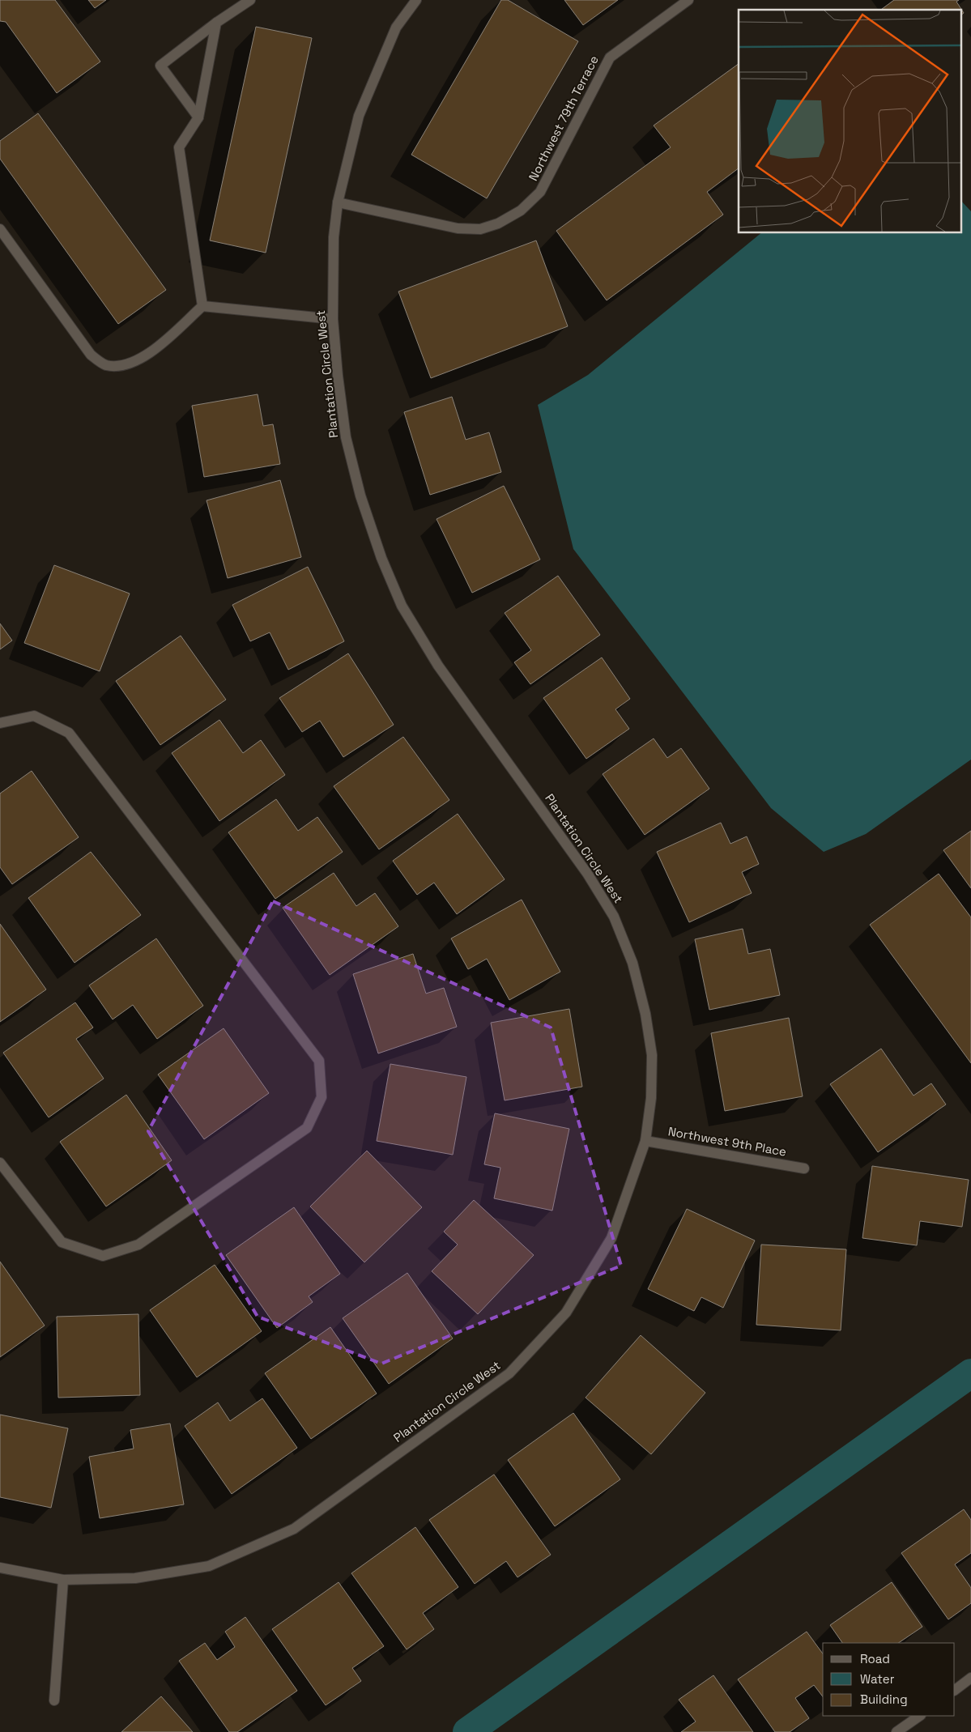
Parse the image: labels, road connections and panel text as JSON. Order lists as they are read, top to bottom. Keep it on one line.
{"streets":{"street":["Northwest 79th Terrace","Plantation Circle West","Northwest 9th Place"]},"crossings":[["Northwest 79th Terrace","Plantation Circle West"],["Plantation Circle West","Northwest 9th Place"]],"legend":["Road","Water","Building"]}
